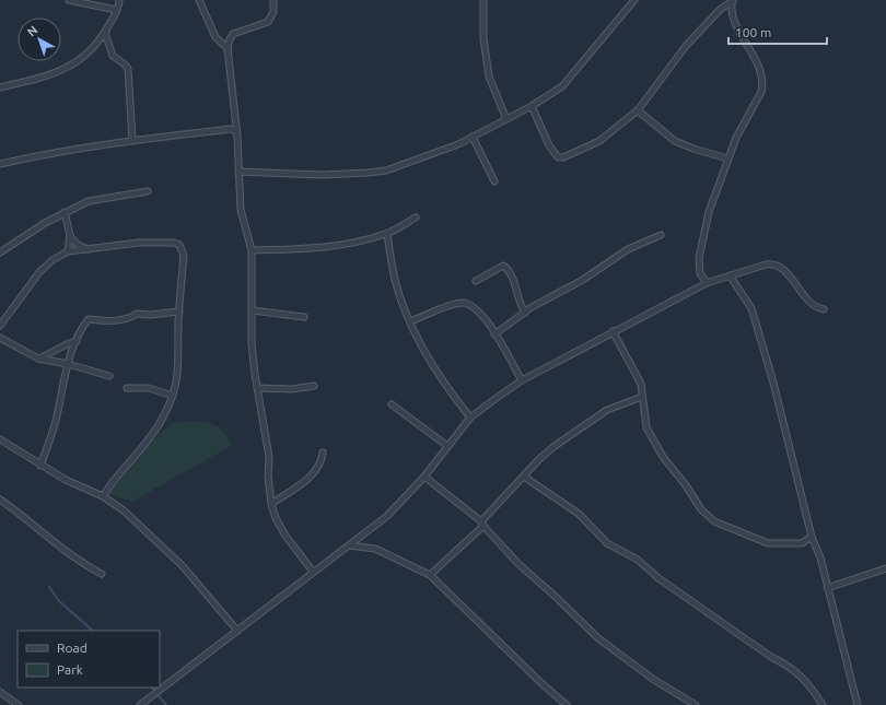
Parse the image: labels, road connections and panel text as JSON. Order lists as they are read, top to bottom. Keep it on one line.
{"legend":["Road","Park"],"scale_bar":"100 m","north":"top left"}
